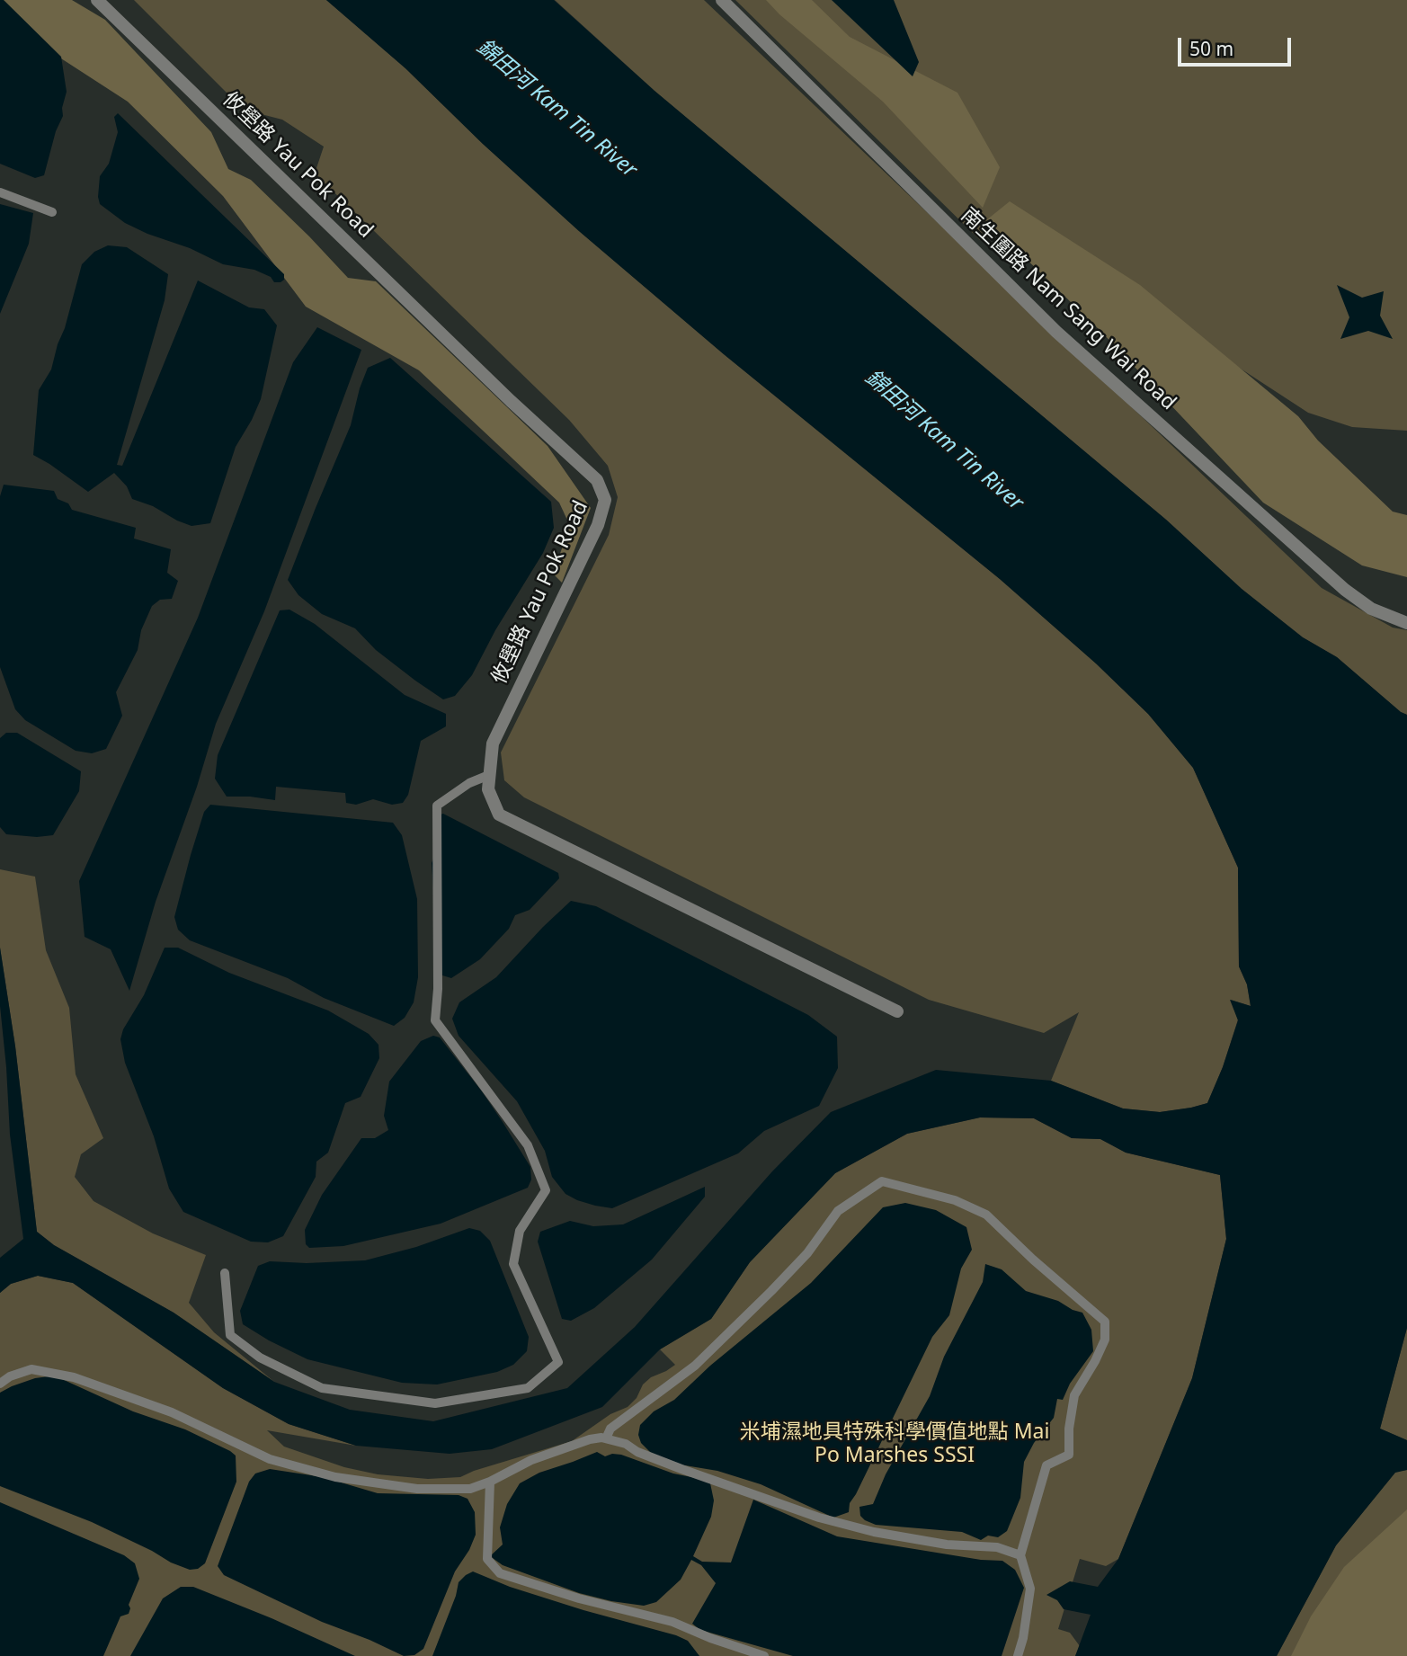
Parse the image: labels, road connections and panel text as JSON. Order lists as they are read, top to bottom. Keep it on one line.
{"streets":{"street":["攸壆路 Yau Pok Road","南生圍路 Nam Sang Wai Road"]},"water":["錦田河 Kam Tin River"],"parks":["米埔濕地具特殊科學價值地點 Mai Po Marshes SSSI"],"scale_bar":"50 m"}
